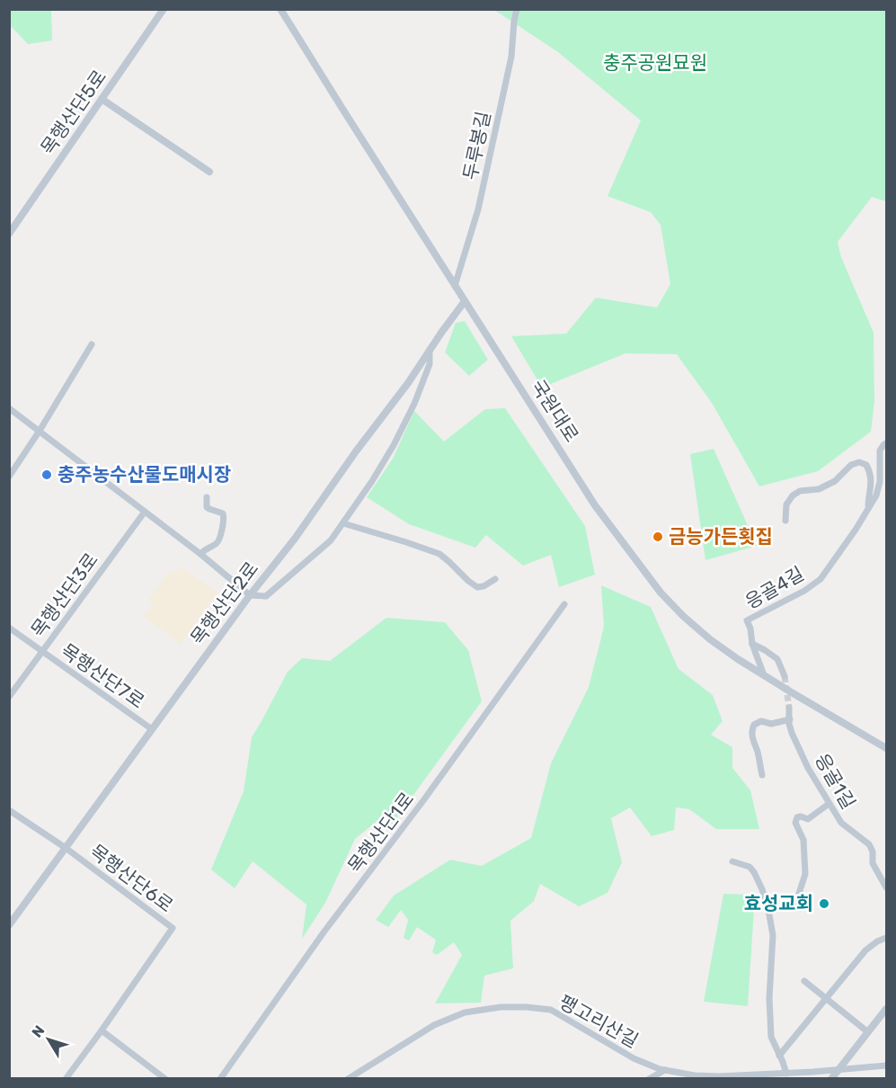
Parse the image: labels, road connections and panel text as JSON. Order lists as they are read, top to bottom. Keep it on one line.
{"streets":{"street":["목행산단5로","두루봉길","국원대로","응골4길","목행산단3로","목행산단2로","목행산단7로","응골1길","목행산단1로","목행산단6로","팽고리산길"]},"crossings":[["두루봉길","국원대로"],["국원대로","응골4길"],["국원대로","목행산단2로"],["목행산단3로","목행산단7로"],["목행산단2로","목행산단7로"],["목행산단2로","목행산단6로"]],"parks":["충주공원묘원"],"places":["충주농수산물도매시장","금능가든횟집","효성교회"],"north":"top left"}
